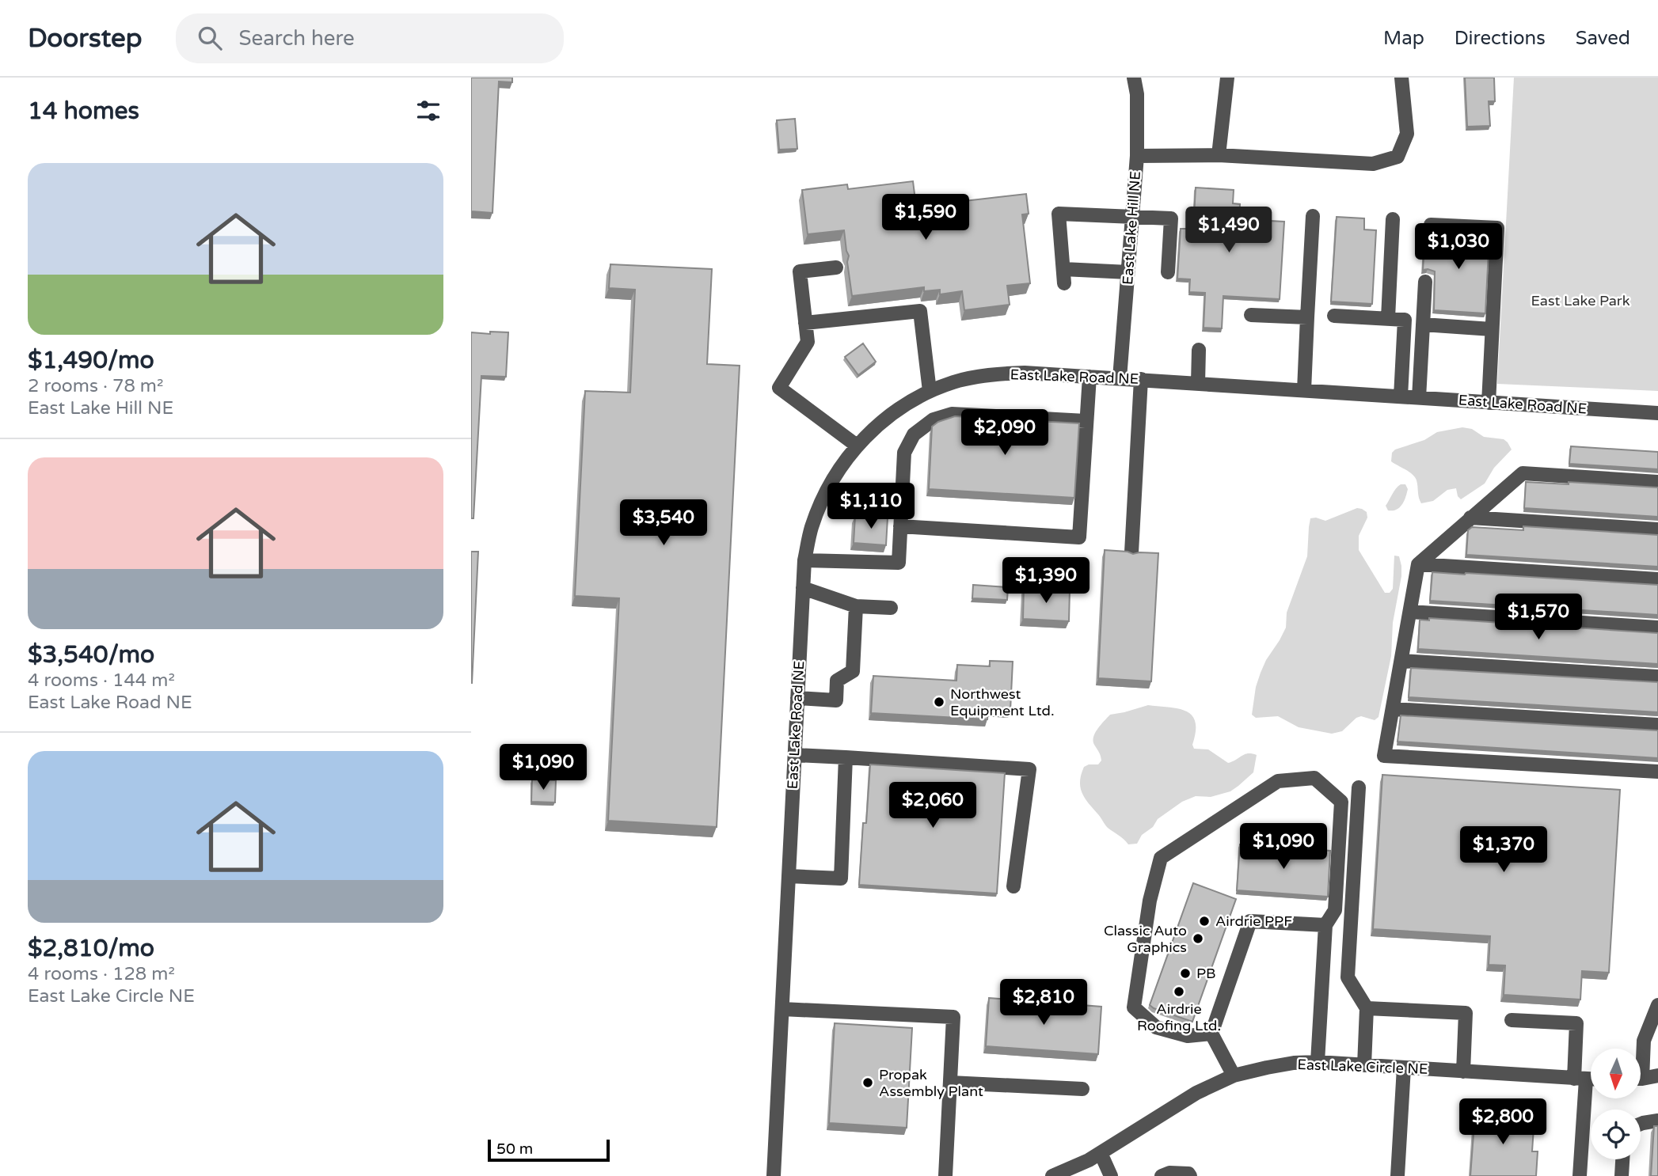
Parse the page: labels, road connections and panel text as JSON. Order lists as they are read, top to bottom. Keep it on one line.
{"streets":{"street":["East Lake Hill NE","East Lake Road NE","East Lake Circle NE"]},"crossings":[["East Lake Hill NE","East Lake Road NE"]],"parks":["East Lake Park"],"places":["Northwest Equipment Ltd.","Airdrie PPF","Classic Auto Graphics","PB","Airdrie Roofing Ltd.","Propak Assembly Plant"],"scale_bar":"50 m","north":"bottom","page":{"header":"Doorstep","search":"Search here","nav":["Map","Directions","Saved"],"heading":"14 homes","list":[{"name":"$1,490/mo","note":"2 rooms · 78 m² · East Lake Hill NE"},{"name":"$3,540/mo","note":"4 rooms · 144 m² · East Lake Road NE"},{"name":"$2,810/mo","note":"4 rooms · 128 m² · East Lake Circle NE"}],"price":["$1,590","$1,490","$1,030","$2,090","$1,110","$3,540","$1,390","$1,570","$1,090","$2,060","$1,090","$1,370","$2,810","$2,800"],"scale":"50 m"}}
